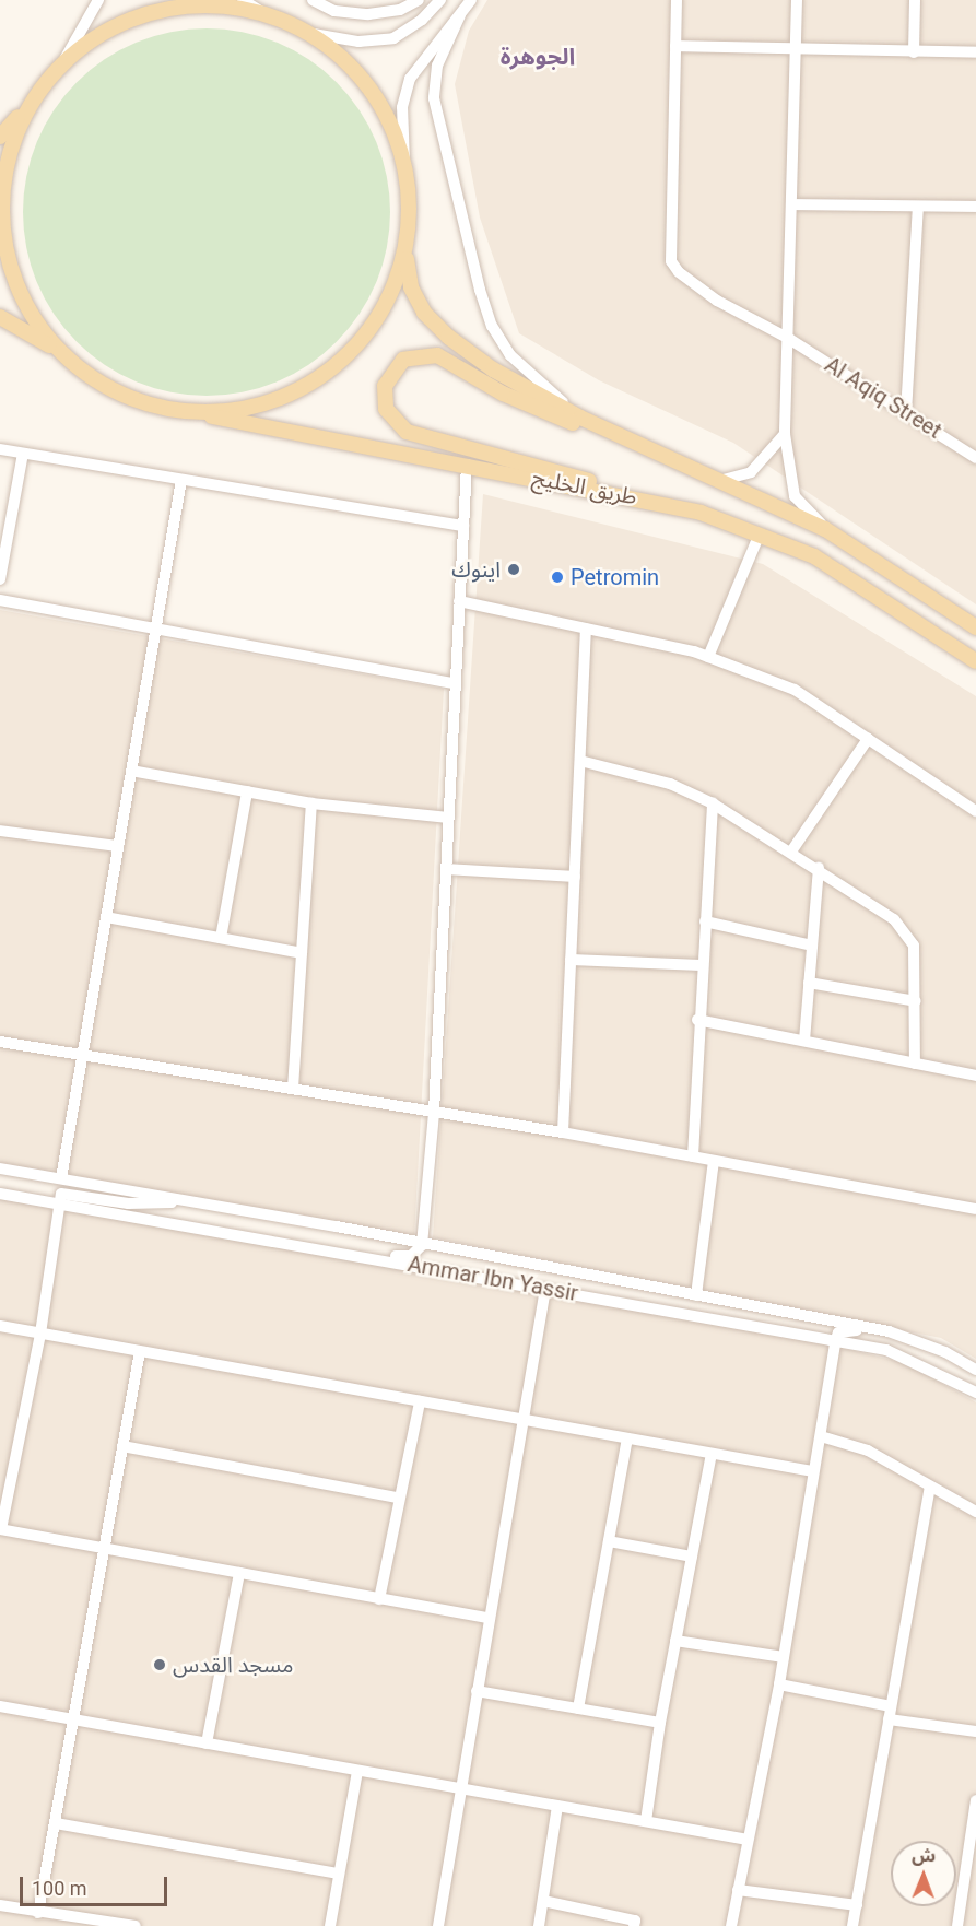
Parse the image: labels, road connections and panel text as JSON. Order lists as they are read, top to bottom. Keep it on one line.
{"streets":{"main road":["طريق الخليج"],"street":["Al Aqiq Street","Ammar Ibn Yassir"]},"districts":["الجوهرة"],"places":["اينوك","Petromin","مسجد القدس"],"scale_bar":"100 m","north":"top"}
